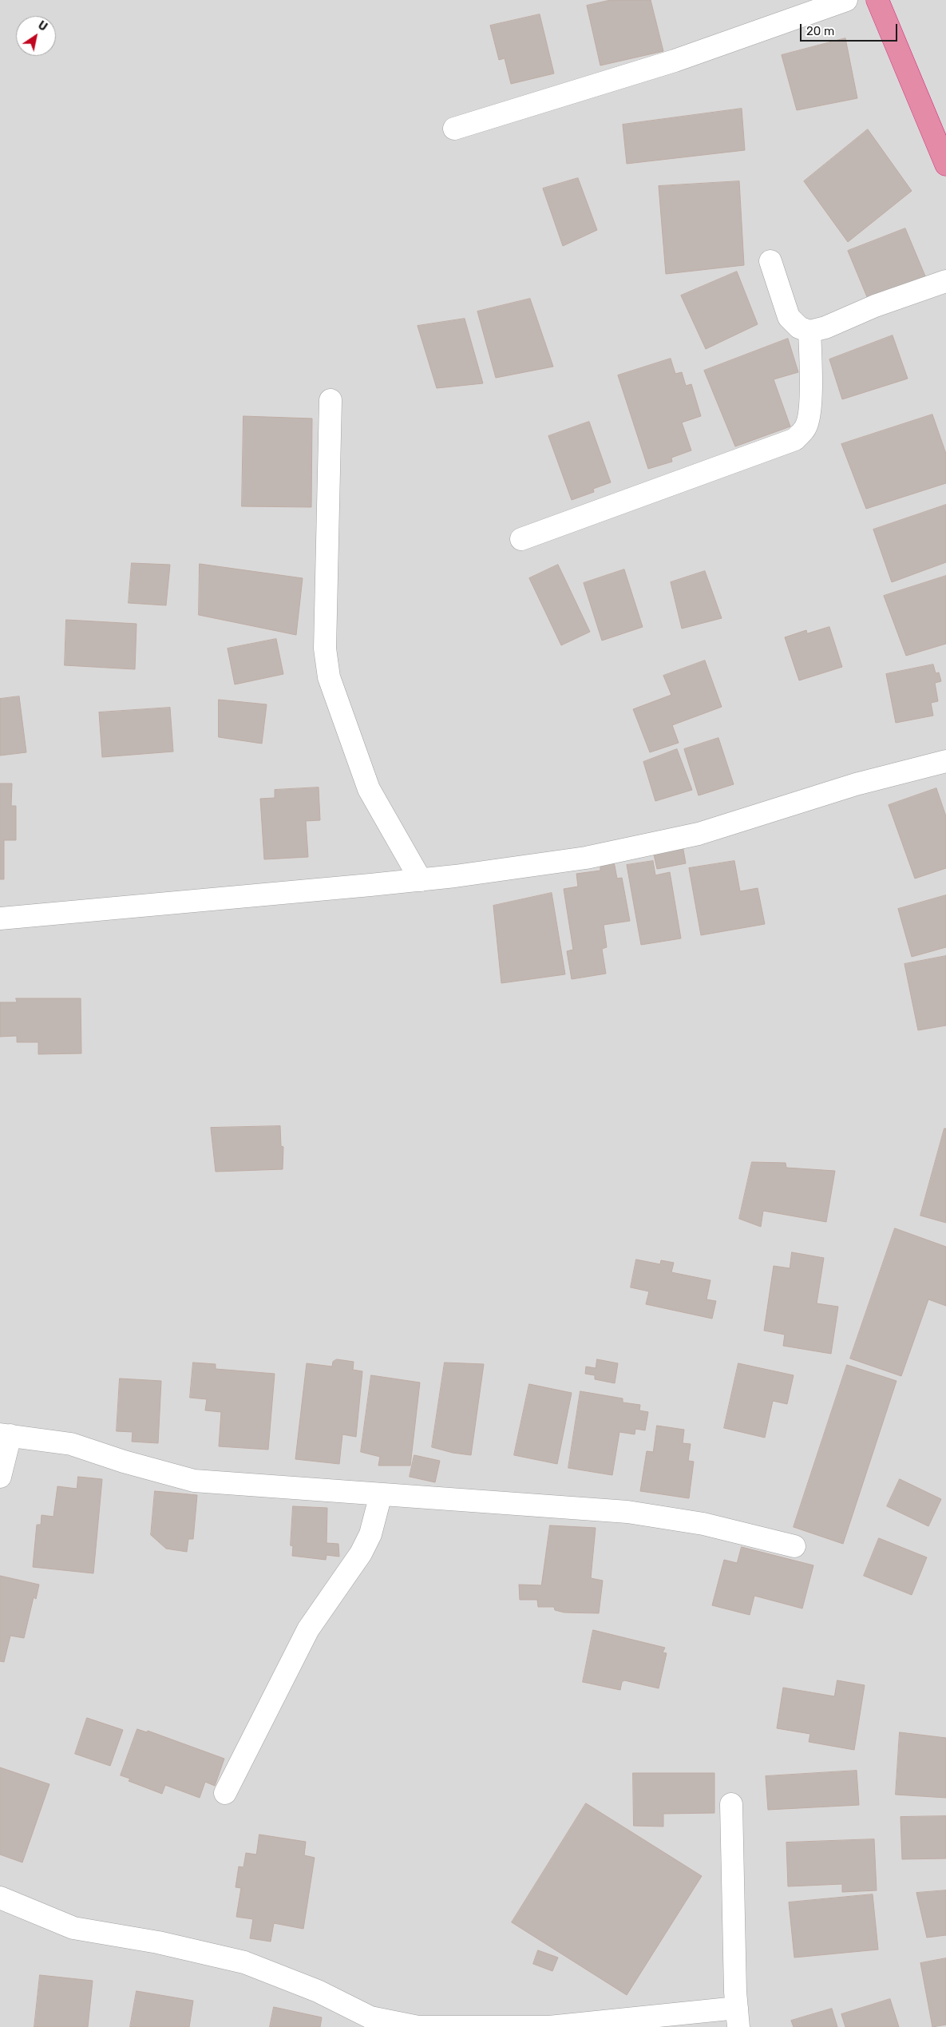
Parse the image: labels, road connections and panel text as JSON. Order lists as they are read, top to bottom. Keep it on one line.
{"scale_bar":"20 m","north":"top right"}
